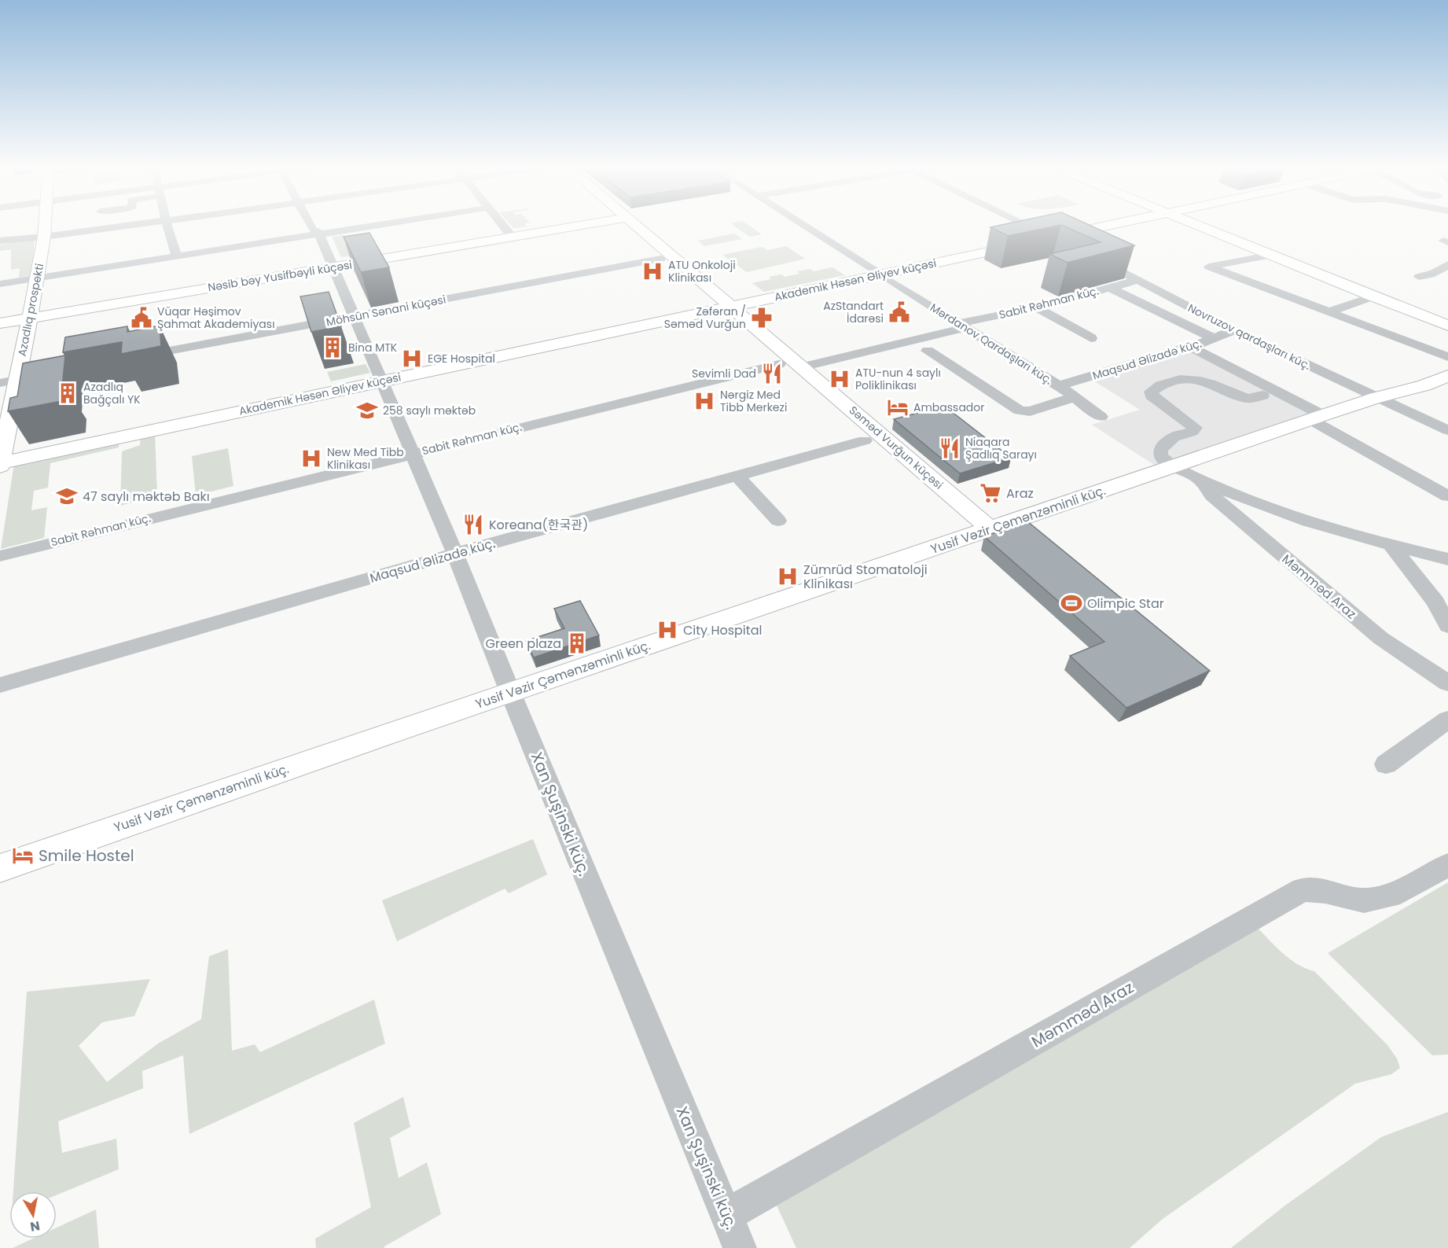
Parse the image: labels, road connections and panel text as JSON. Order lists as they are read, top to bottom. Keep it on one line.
{"streets":{"main road":["Nəsib bəy Yusifbəyli küçəsi","Akademik Həsən Əliyev küçəsi","Azadlıq prospekti","Səməd Vurğun küçəsi","Yusif Vəzir Çəmənzəminli küç."],"street":["Sabit Rəhman küç.","Möhsün Sənani küçəsi","Novruzov qardaşları küç.","Mərdanov Qardaşları küç.","Maqsud Əlizadə küç.","Məmməd Araz","Xan Şuşinski küç."]},"crossings":[["Nəsib bəy Yusifbəyli küçəsi","Azadlıq prospekti"],["Nəsib bəy Yusifbəyli küçəsi","Xan Şuşinski küç."],["Akademik Həsən Əliyev küçəsi","Azadlıq prospekti"],["Akademik Həsən Əliyev küçəsi","Mərdanov Qardaşları küç."],["Akademik Həsən Əliyev küçəsi","Səməd Vurğun küçəsi"],["Akademik Həsən Əliyev küçəsi","Xan Şuşinski küç."],["Sabit Rəhman küç.","Novruzov qardaşları küç."],["Sabit Rəhman küç.","Mərdanov Qardaşları küç."],["Sabit Rəhman küç.","Səməd Vurğun küçəsi"],["Sabit Rəhman küç.","Xan Şuşinski küç."],["Möhsün Sənani küçəsi","Səməd Vurğun küçəsi"],["Möhsün Sənani küçəsi","Xan Şuşinski küç."],["Novruzov qardaşları küç.","Maqsud Əlizadə küç."],["Novruzov qardaşları küç.","Yusif Vəzir Çəmənzəminli küç."],["Mərdanov Qardaşları küç.","Maqsud Əlizadə küç."],["Maqsud Əlizadə küç.","Səməd Vurğun küçəsi"],["Maqsud Əlizadə küç.","Xan Şuşinski küç."],["Səməd Vurğun küçəsi","Yusif Vəzir Çəmənzəminli küç."],["Yusif Vəzir Çəmənzəminli küç.","Xan Şuşinski küç."],["Məmməd Araz","Xan Şuşinski küç."]],"places":{"hospital":["ATU Onkoloji Klinikası","EGE Hospital","ATU-nun 4 saylı Poliklinikası","Nərgiz Med Tibb Merkezi","New Med Tibb Klinikası","Zümrüd Stomatoloji Klinikası","City Hospital"],"public building":["AzStandart İdarəsi","Vüqar Həşimov Şahmat Akademiyası"],"pharmacy":["Zəfəran / Səməd Vurğun"],"building":["Bina MTK","Azadlıq Bağçalı YK","Green plaza"],"restaurant":["Sevimli Dad","Niaqara Şadlıq Sarayı","Koreana(한국관)"],"hotel":["Ambassador","Smile Hostel"],"school or university":["258 saylı məktəb","47 saylı məktəb Bakı"],"supermarket":["Araz"],"sports":["Olimpic Star"]},"north":"bottom"}
